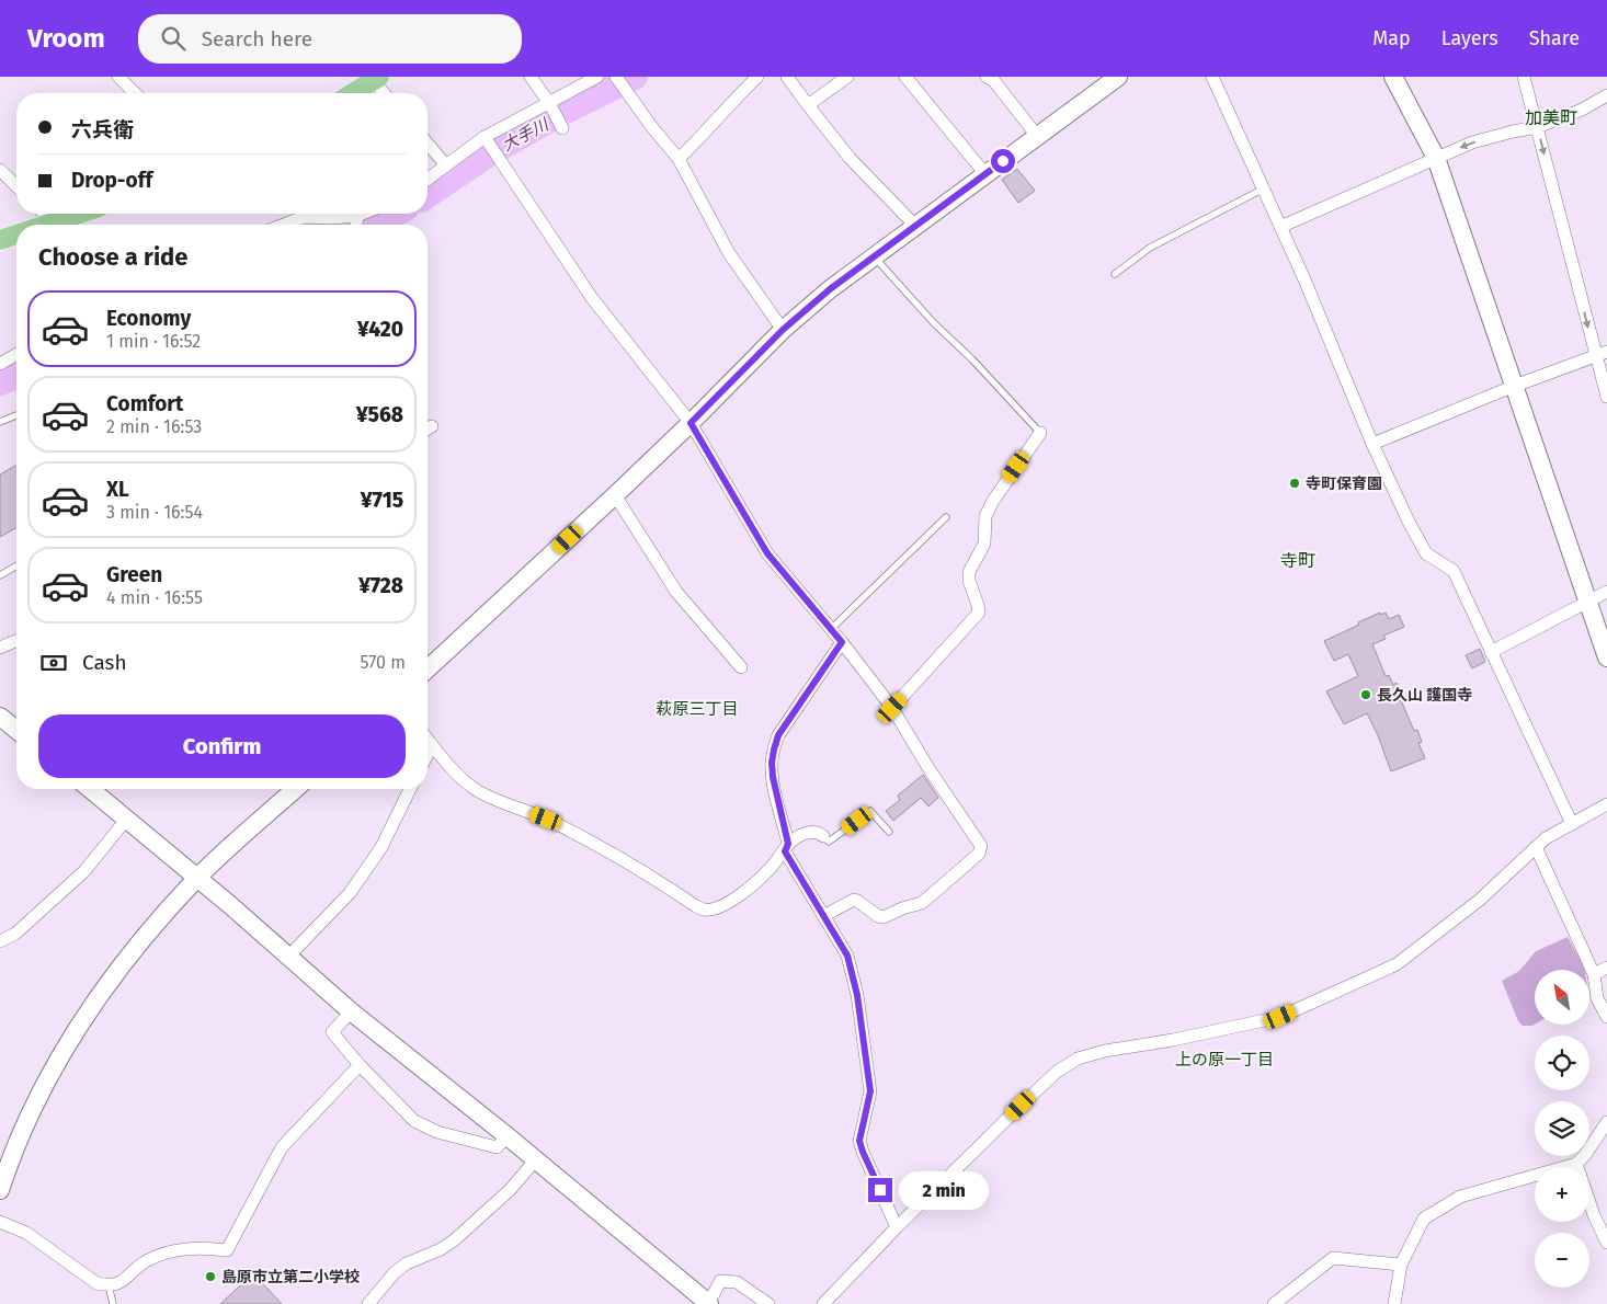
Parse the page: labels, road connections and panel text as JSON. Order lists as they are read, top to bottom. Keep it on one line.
{"districts":["加美町","寺町","萩原三丁目","上の原一丁目"],"water":["大手川"],"places":["寺町保育園","長久山 護国寺","島原市立第二小学校"],"north":"top left","page":{"header":"Vroom","search":"Search here","nav":["Map","Layers","Share"],"banner":["六兵衛","Drop-off"],"heading":"Choose a ride","list":[{"name":"Economy","note":"1 min · 16:52","value":"¥420"},{"name":"Comfort","note":"2 min · 16:53","value":"¥568"},{"name":"XL","note":"3 min · 16:54","value":"¥715"},{"name":"Green","note":"4 min · 16:55","value":"¥728"}],"pay":["Cash","570 m"],"buttons":"Confirm","map_buttons":["+","−"],"bubble":"2 min"}}
